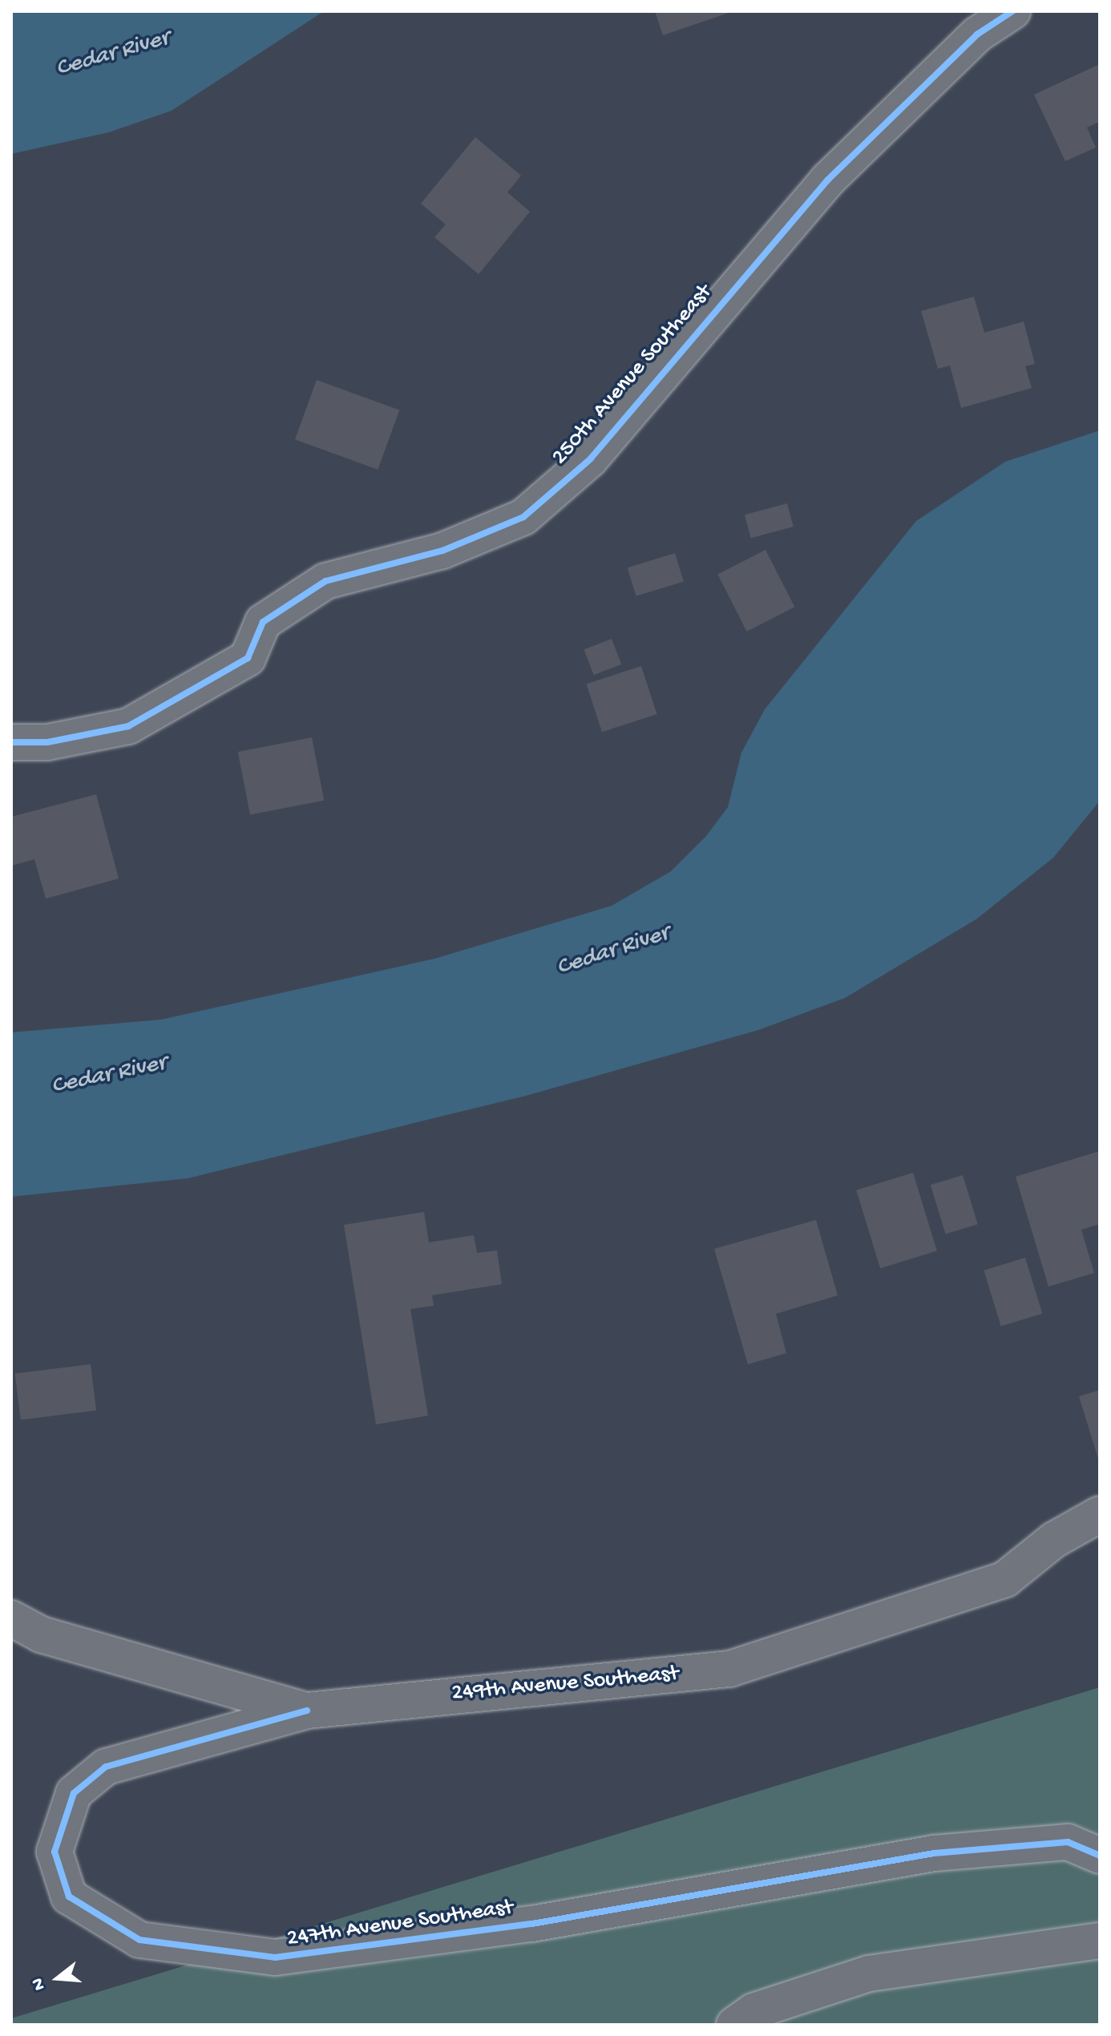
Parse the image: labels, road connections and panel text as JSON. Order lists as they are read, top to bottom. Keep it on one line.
{"streets":{"street":["250th Avenue Southeast","249th Avenue Southeast","247th Avenue Southeast"]},"crossings":[["249th Avenue Southeast","247th Avenue Southeast"]],"water":["Cedar River"],"north":"left"}
